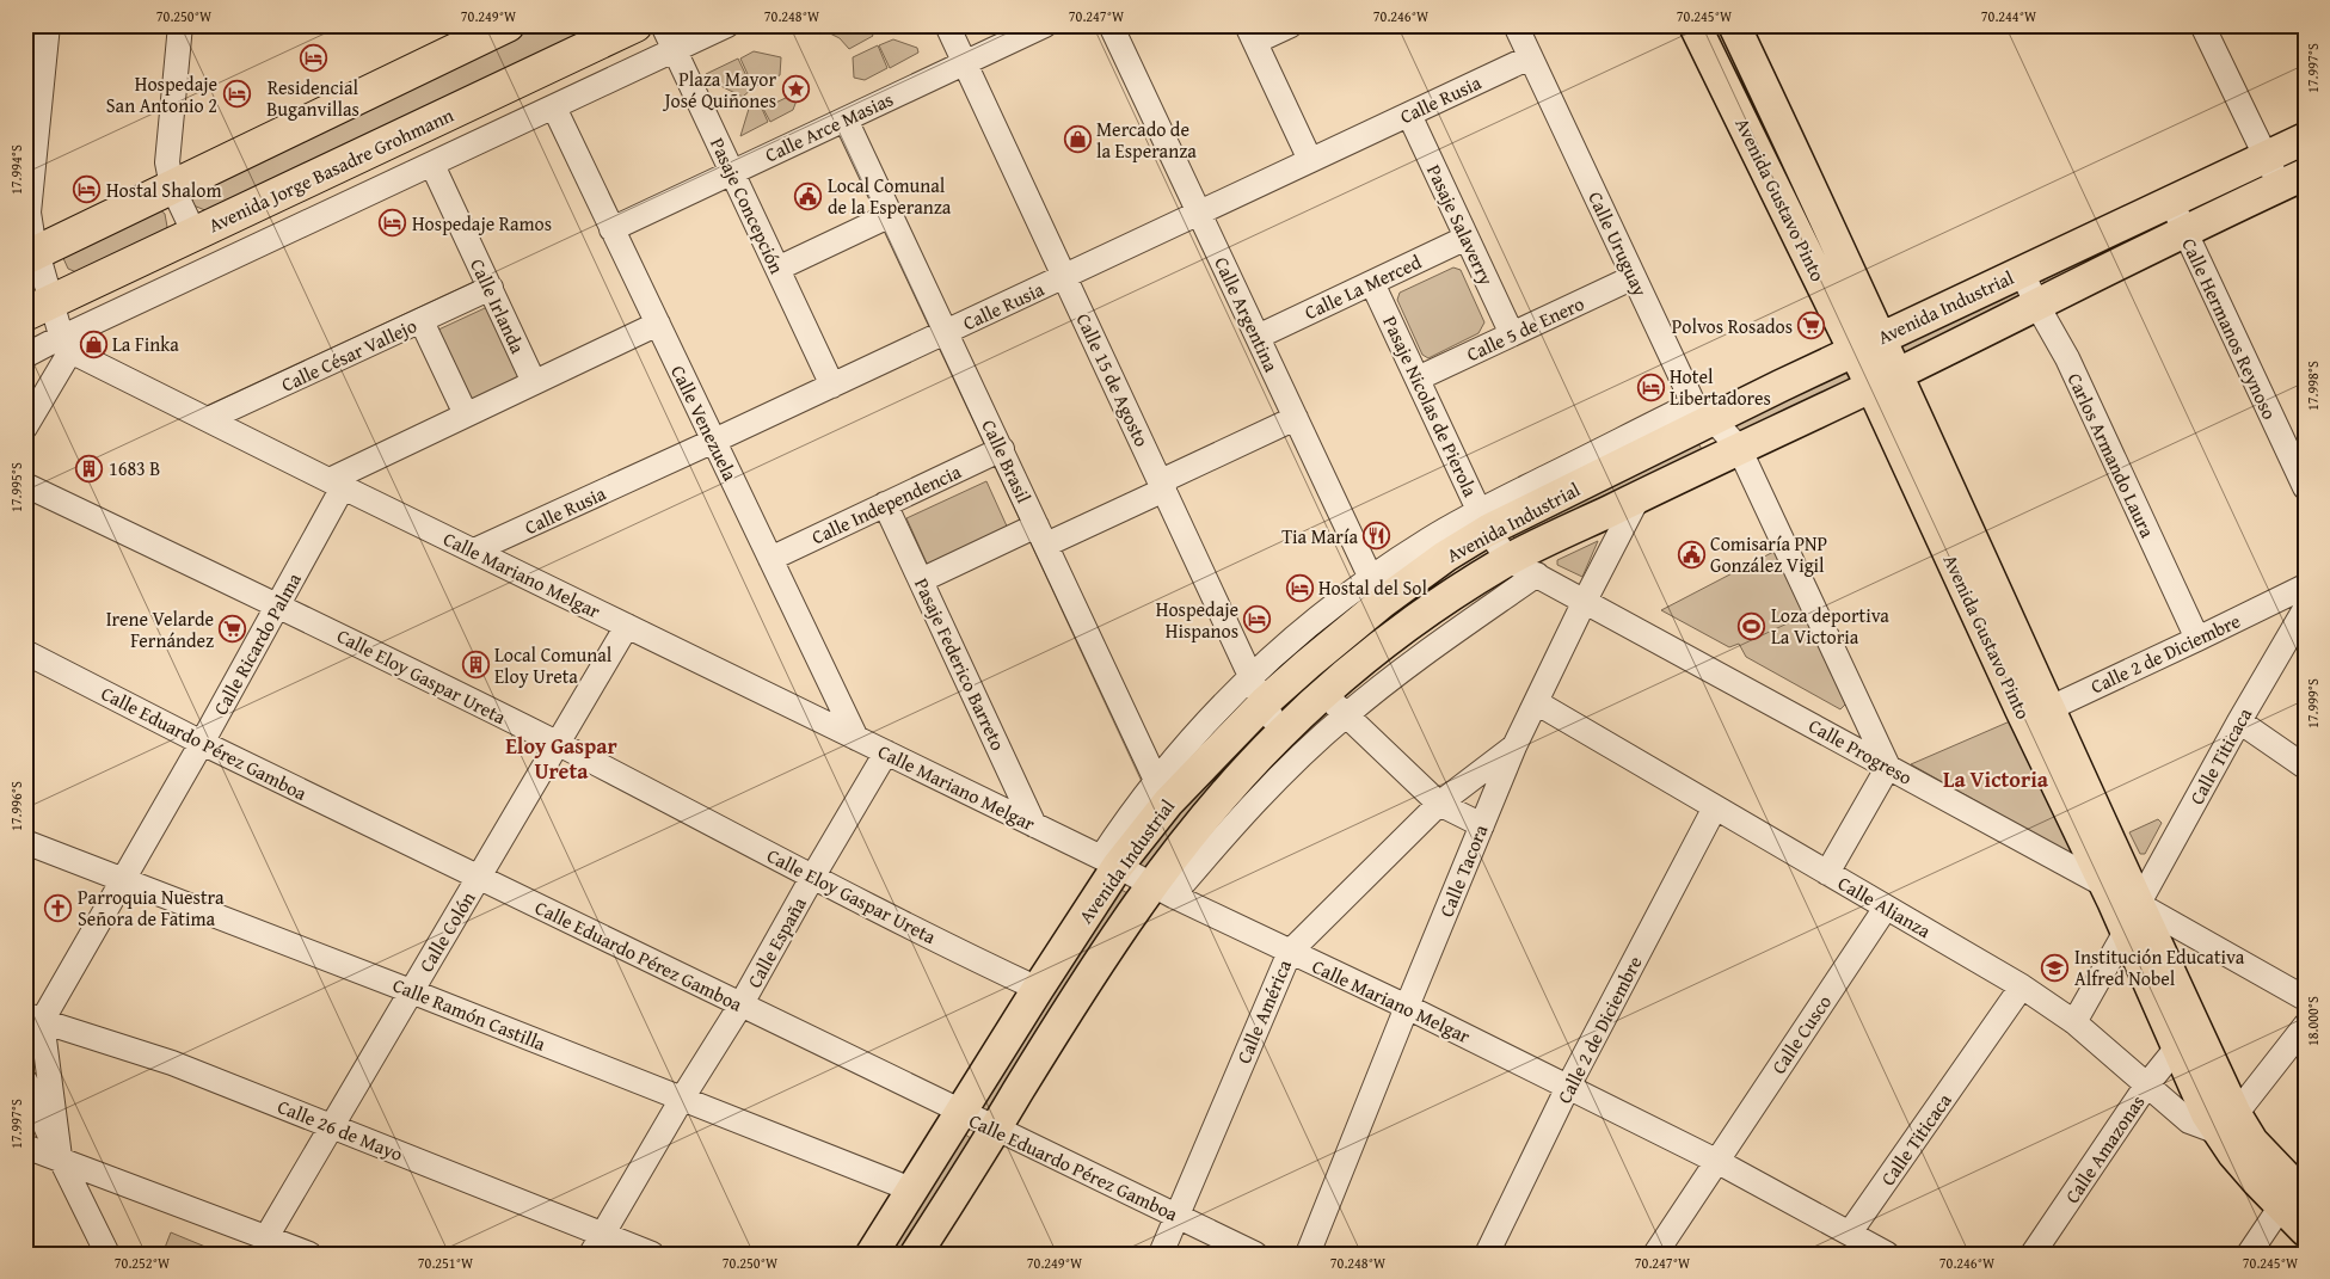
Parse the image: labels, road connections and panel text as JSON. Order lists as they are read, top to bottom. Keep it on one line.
{"streets":{"highway":["Avenida Jorge Basadre Grohmann"],"main road":["Avenida Gustavo Pinto","Avenida Industrial"],"street":["Calle Rusia","Calle Arce Masias","Pasaje Concepción","Pasaje Salaverry","Calle Uruguay","Calle La Merced","Calle Irlanda","Calle Argentina","Calle 5 de Enero","Calle Hermanos Reynoso","Calle César Vallejo","Calle 15 de Agosto","Pasaje Nicolas de Pierola","Calle Venezuela","Carlos Armando Laura","Calle Brasil","Calle Independencia","Calle Mariano Melgar","Calle Ricardo Palma","Calle 2 de Diciembre","Pasaje Federico Barreto","Calle Eloy Gaspar Ureta","Calle Eduardo Pérez Gamboa","Calle Progreso","Calle Titicaca","Calle Tacora","Calle Alianza","Calle Colón","Calle España","Calle América","Calle Ramón Castilla","Calle Cusco","Calle 26 de Mayo","Calle Amazonas"]},"crossings":[["Calle Rusia","Pasaje Concepción"],["Calle Rusia","Pasaje Salaverry"],["Calle Rusia","Calle Uruguay"],["Calle Rusia","Calle Argentina"],["Calle Rusia","Calle 15 de Agosto"],["Calle Rusia","Calle Venezuela"],["Calle Rusia","Calle Brasil"],["Calle Rusia","Calle Mariano Melgar"],["Calle Arce Masias","Pasaje Concepción"],["Calle Arce Masias","Calle 15 de Agosto"],["Calle Arce Masias","Calle Venezuela"],["Calle Arce Masias","Calle Brasil"],["Avenida Gustavo Pinto","Avenida Industrial"],["Avenida Gustavo Pinto","Calle 2 de Diciembre"],["Avenida Gustavo Pinto","Calle Progreso"],["Avenida Gustavo Pinto","Calle Titicaca"],["Avenida Gustavo Pinto","Calle Alianza"],["Avenida Gustavo Pinto","Calle Amazonas"],["Pasaje Salaverry","Calle La Merced"],["Pasaje Salaverry","Calle 5 de Enero"],["Calle Uruguay","Avenida Industrial"],["Calle Uruguay","Calle 5 de Enero"],["Calle Uruguay","Calle Progreso"],["Calle La Merced","Calle Argentina"],["Calle La Merced","Pasaje Nicolas de Pierola"],["Calle Irlanda","Calle César Vallejo"],["Avenida Industrial","Calle Argentina"],["Avenida Industrial","Calle Hermanos Reynoso"],["Avenida Industrial","Calle 15 de Agosto"],["Avenida Industrial","Pasaje Nicolas de Pierola"],["Avenida Industrial","Carlos Armando Laura"],["Avenida Industrial","Calle Brasil"],["Avenida Industrial","Calle Mariano Melgar"],["Avenida Industrial","Calle Eloy Gaspar Ureta"],["Avenida Industrial","Calle Eduardo Pérez Gamboa"],["Avenida Industrial","Calle Progreso"],["Avenida Industrial","Calle Tacora"],["Avenida Industrial","Calle Ramón Castilla"],["Calle 5 de Enero","Pasaje Nicolas de Pierola"],["Calle César Vallejo","Calle Mariano Melgar"],["Pasaje Nicolas de Pierola","Calle Progreso"],["Calle Venezuela","Calle Independencia"],["Calle Venezuela","Calle Mariano Melgar"],["Carlos Armando Laura","Calle 2 de Diciembre"],["Calle Brasil","Calle Independencia"],["Calle Independencia","Pasaje Federico Barreto"],["Calle Mariano Melgar","Calle Ricardo Palma"],["Calle Mariano Melgar","Calle 2 de Diciembre"],["Calle Mariano Melgar","Pasaje Federico Barreto"],["Calle Mariano Melgar","Calle Titicaca"],["Calle Mariano Melgar","Calle Tacora"],["Calle Mariano Melgar","Calle Colón"],["Calle Mariano Melgar","Calle España"],["Calle Mariano Melgar","Calle América"],["Calle Mariano Melgar","Calle Cusco"],["Calle Ricardo Palma","Calle Eloy Gaspar Ureta"],["Calle Ricardo Palma","Calle Eduardo Pérez Gamboa"],["Calle Ricardo Palma","Calle Ramón Castilla"],["Calle Ricardo Palma","Calle 26 de Mayo"],["Calle 2 de Diciembre","Calle Alianza"],["Calle Eloy Gaspar Ureta","Calle Colón"],["Calle Eloy Gaspar Ureta","Calle España"],["Calle Eduardo Pérez Gamboa","Calle Colón"],["Calle Eduardo Pérez Gamboa","Calle España"],["Calle Eduardo Pérez Gamboa","Calle América"],["Calle Progreso","Calle Tacora"],["Calle Titicaca","Calle Alianza"],["Calle Tacora","Calle Alianza"],["Calle Tacora","Calle América"],["Calle Alianza","Calle Cusco"],["Calle Alianza","Calle Amazonas"],["Calle Colón","Calle Ramón Castilla"],["Calle Colón","Calle 26 de Mayo"],["Calle España","Calle Ramón Castilla"],["Calle España","Calle 26 de Mayo"]],"districts":["Eloy Gaspar Ureta","La Victoria"],"places":{"hotel":["Residencial Buganvillas","Hospedaje San Antonio 2","Hostal Shalom","Hospedaje Ramos","Hotel Libertadores","Hostal del Sol","Hospedaje Hispanos"],"place":["Plaza Mayor José Quiñones"],"shop":["Mercado de la Esperanza","La Finka"],"public building":["Local Comunal de la Esperanza","Comisaría PNP González Vigil"],"supermarket":["Polvos Rosados","Irene Velarde Fernández"],"building":["1683 B","Local Comunal Eloy Ureta"],"restaurant":["Tia María"],"sports":["Loza deportiva La Victoria"],"church":["Parroquia Nuestra Señora de Fatima"],"school or university":["Institución Educativa Alfred Nobel"]},"coordinates":["70.250°W","70.249°W","70.248°W","70.247°W","70.246°W","70.245°W","70.244°W","17.997°S","17.994°S","17.998°S","17.995°S","17.999°S","17.996°S","18.000°S","70.252°W","70.251°W"]}
